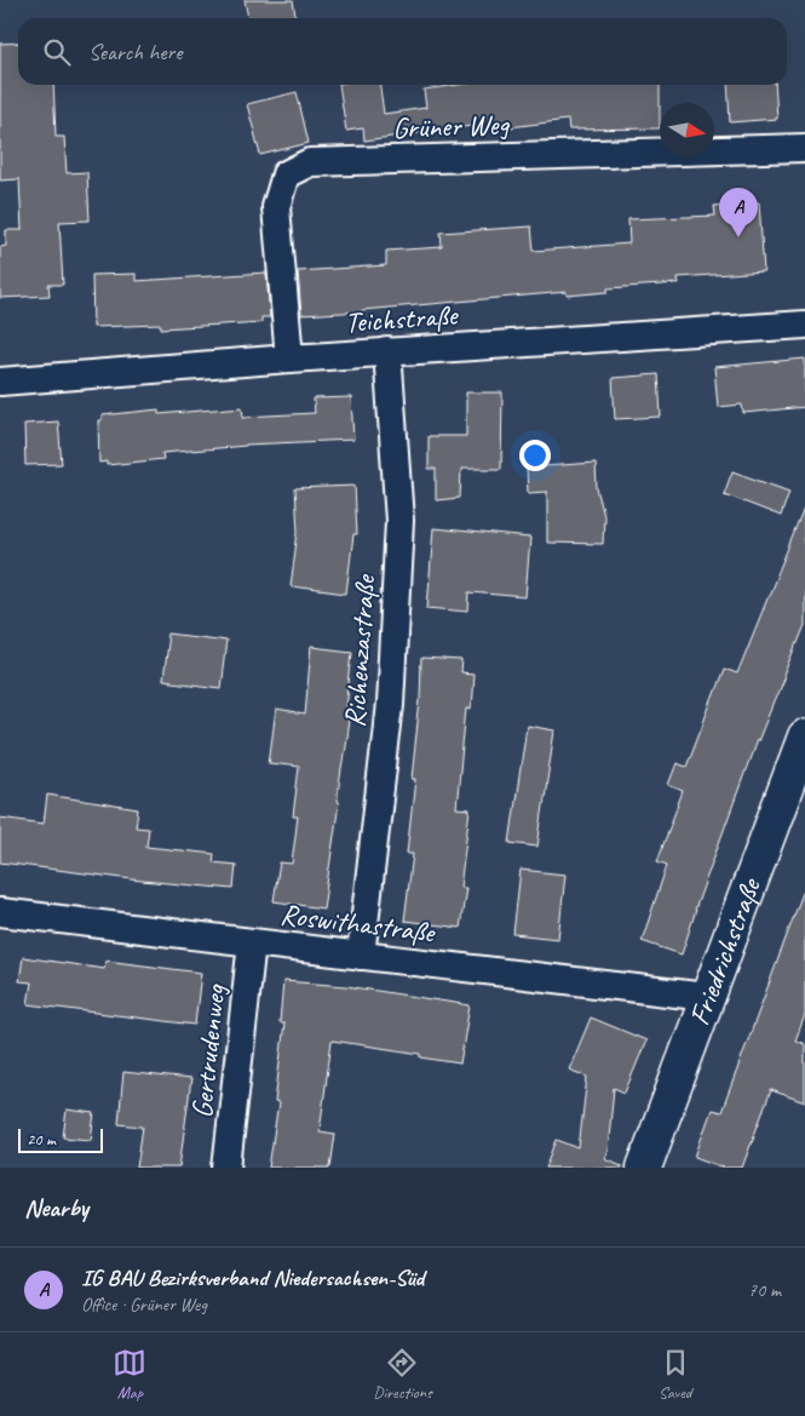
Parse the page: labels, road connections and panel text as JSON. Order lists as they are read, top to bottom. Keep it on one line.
{"streets":{"street":["Grüner Weg","Teichstraße","Richenzastraße","Roswithastraße","Friedrichstraße","Gertrudenweg"]},"crossings":[["Grüner Weg","Teichstraße"],["Teichstraße","Richenzastraße"],["Richenzastraße","Roswithastraße"],["Roswithastraße","Friedrichstraße"],["Roswithastraße","Gertrudenweg"]],"scale_bar":"20 m","north":"right","page":{"search":"Search here","pins":"A","scale":"20 m","heading":"Nearby","list":[{"mark":"A","name":"IG BAU Bezirksverband Niedersachsen-Süd","note":"Office · Grüner Weg","value":"70 m"}],"nav":["Map","Directions","Saved"]}}
